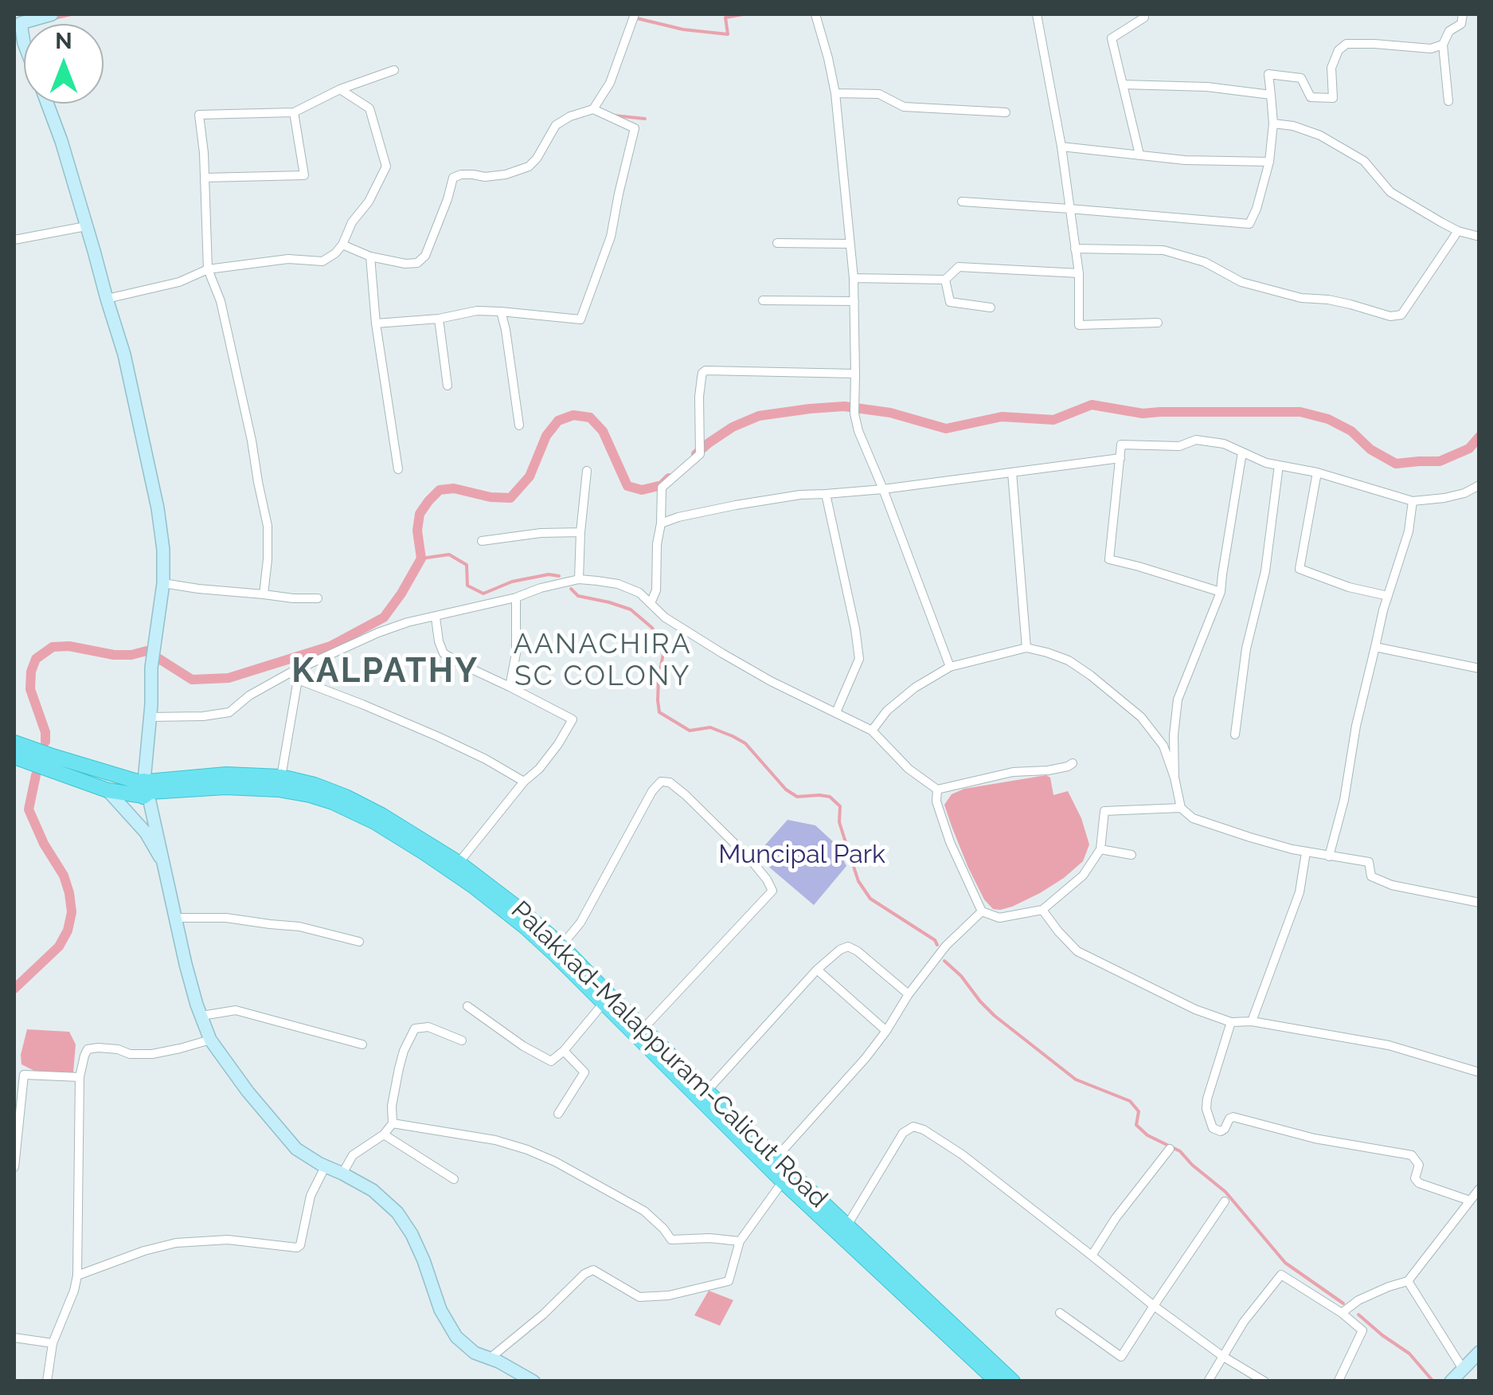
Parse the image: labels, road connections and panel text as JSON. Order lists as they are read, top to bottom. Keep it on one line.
{"streets":{"highway":["Palakkad-Malappuram-Calicut Road"]},"districts":["AANACHIRA SC COLONY","KALPATHY"],"parks":["Muncipal Park"],"north":"top"}
